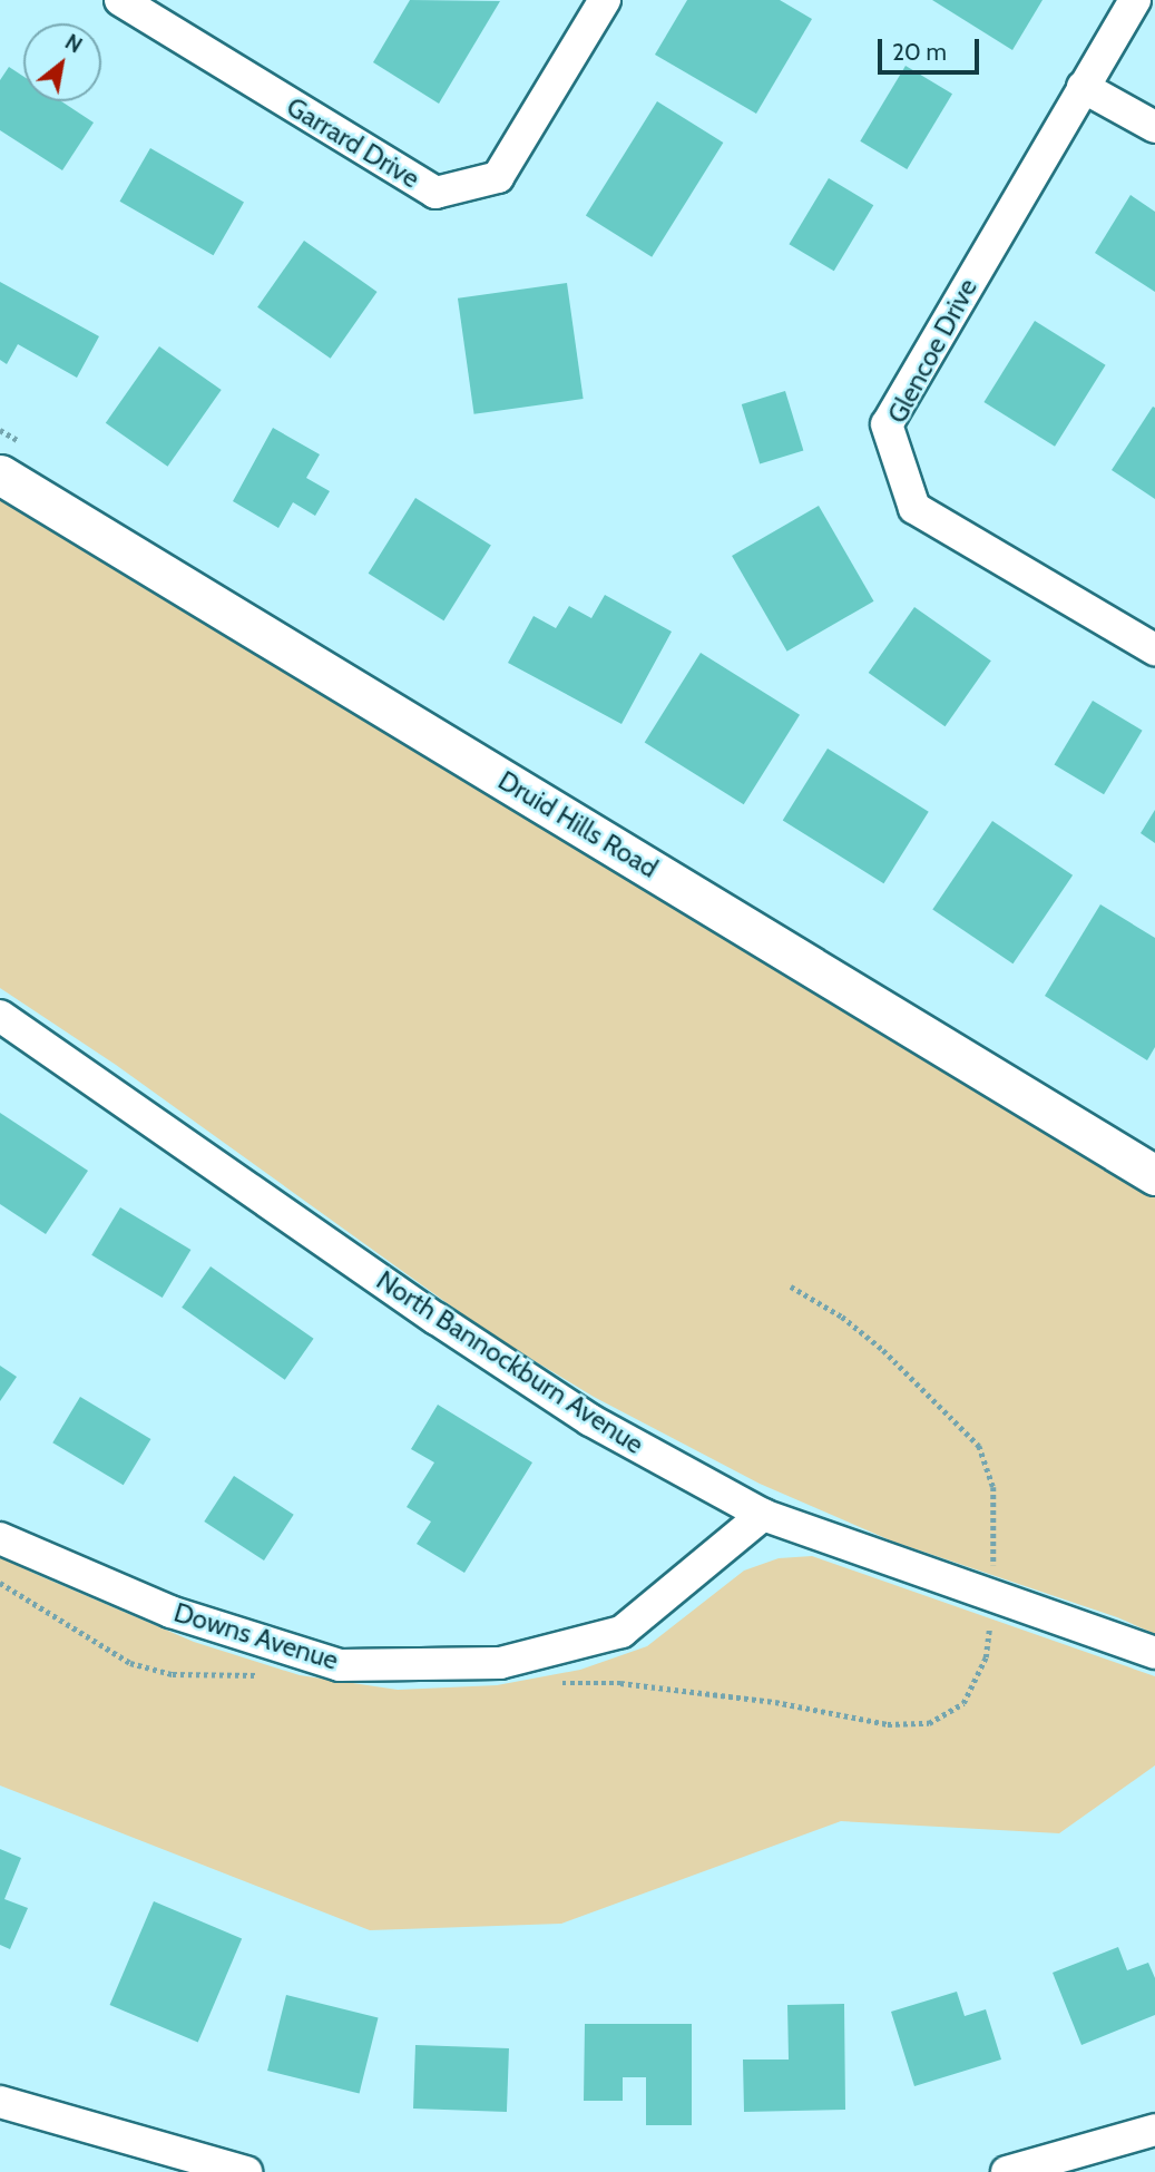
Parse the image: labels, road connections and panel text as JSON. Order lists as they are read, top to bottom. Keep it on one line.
{"streets":{"street":["Garrard Drive","Glencoe Drive","Druid Hills Road","North Bannockburn Avenue","Downs Avenue"]},"crossings":[["North Bannockburn Avenue","Downs Avenue"]],"scale_bar":"20 m","north":"top right"}
